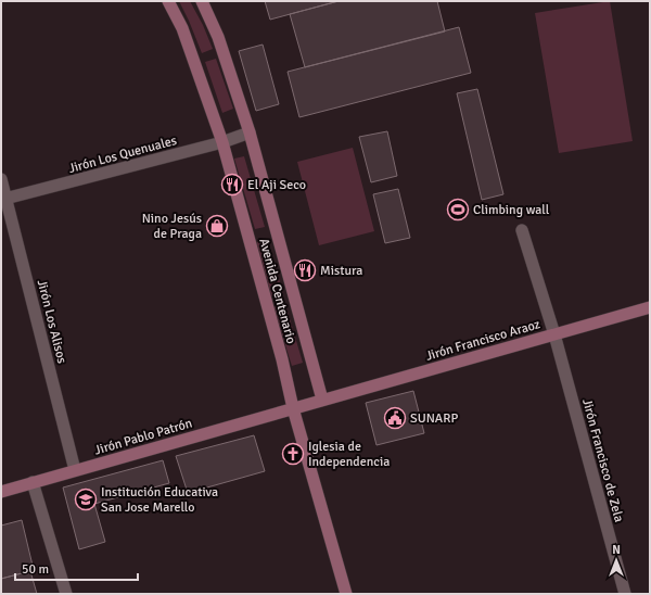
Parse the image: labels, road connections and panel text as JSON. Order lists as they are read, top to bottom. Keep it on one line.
{"streets":{"main road":["Avenida Centenario","Jirón Francisco Araoz","Jirón Pablo Patrón"],"street":["Jirón Los Quenuales","Jirón Los Alisos","Jirón Francisco de Zela"]},"crossings":[["Jirón Los Quenuales","Avenida Centenario"],["Jirón Los Quenuales","Jirón Los Alisos"],["Avenida Centenario","Jirón Francisco Araoz"],["Avenida Centenario","Jirón Pablo Patrón"],["Jirón Los Alisos","Jirón Pablo Patrón"],["Jirón Francisco Araoz","Jirón Pablo Patrón"],["Jirón Francisco Araoz","Jirón Francisco de Zela"]],"places":{"restaurant":["El Aji Seco","Mistura"],"sports":["Climbing wall"],"shop":["Nino Jesús de Praga"],"public building":["SUNARP"],"church":["Iglesia de Independencia"],"school or university":["Institución Educativa San Jose Marello"]},"scale_bar":"50 m","north":"top"}
